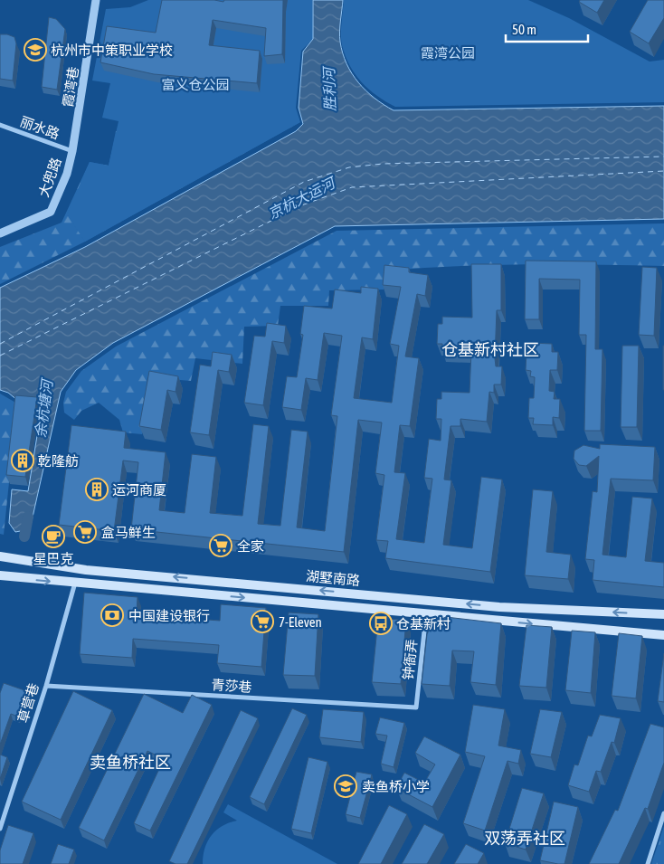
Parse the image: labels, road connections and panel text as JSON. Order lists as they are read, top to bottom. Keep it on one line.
{"streets":{"main road":["湖墅南路"],"street":["霞湾巷","丽水路","大兜路","钟衙弄","青莎巷","草营巷"]},"crossings":[["霞湾巷","丽水路"],["霞湾巷","大兜路"],["丽水路","大兜路"],["湖墅南路","钟衙弄"],["湖墅南路","草营巷"],["钟衙弄","青莎巷"],["青莎巷","草营巷"]],"districts":["仓基新村社区","卖鱼桥社区","双荡弄社区"],"water":["胜利河","京杭大运河","余杭塘河"],"parks":["霞湾公园","富义仓公园"],"places":{"school or university":["杭州市中策职业学校","卖鱼桥小学"],"building":["乾隆舫","运河商厦"],"supermarket":["盒马鲜生","全家","7-Eleven"],"cafe":["星巴克"],"bank":["中国建设银行"],"bus stop":["仓基新村"]},"scale_bar":"50 m"}
